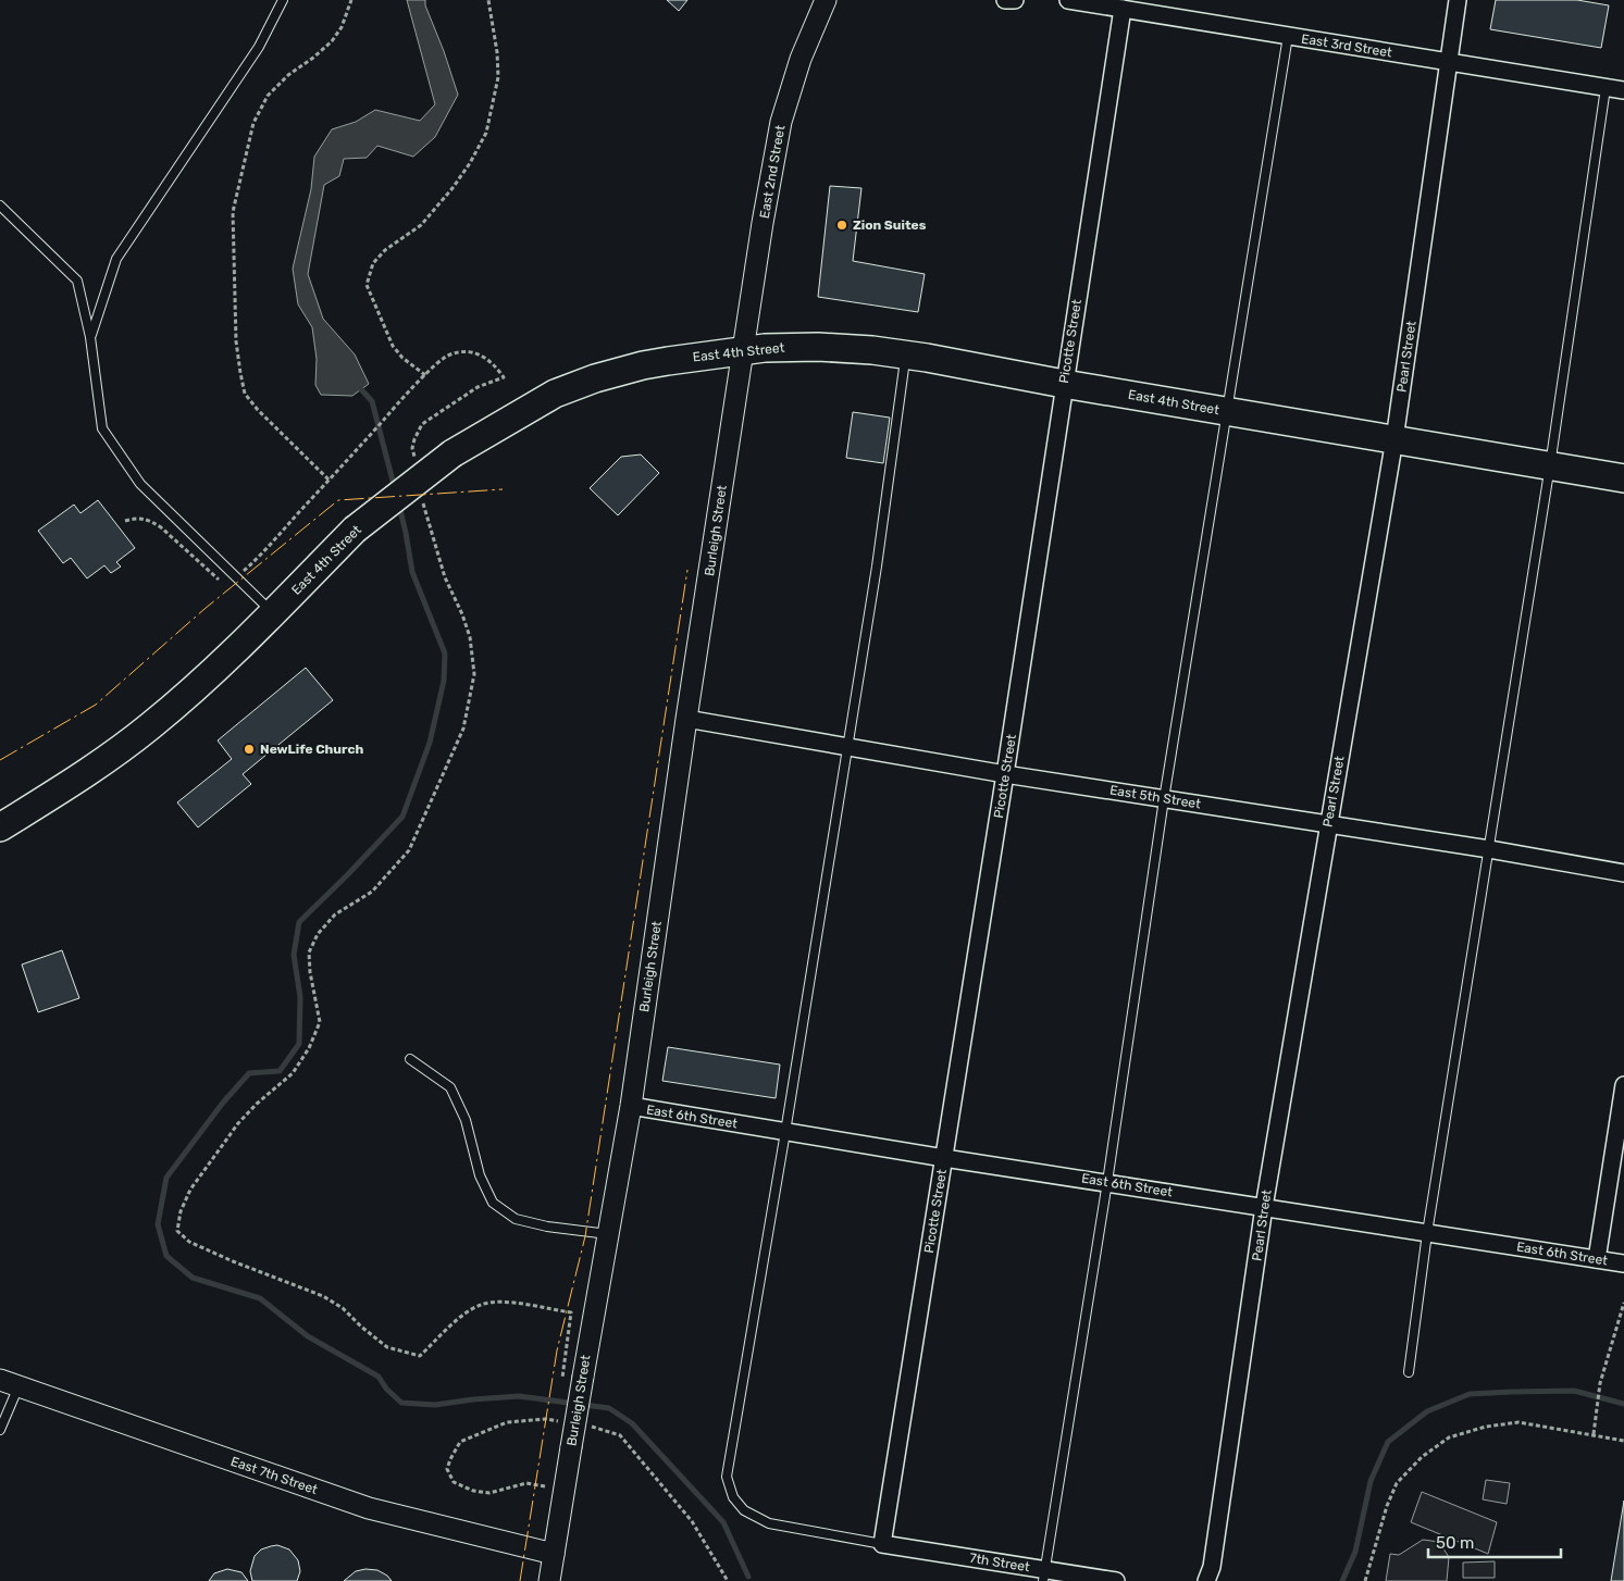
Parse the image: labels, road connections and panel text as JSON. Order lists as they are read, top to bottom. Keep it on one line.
{"streets":{"highway":["East 4th Street"],"street":["East 3rd Street","East 2nd Street","Picotte Street","Pearl Street","Burleigh Street","East 5th Street","East 6th Street","East 7th Street","7th Street"]},"crossings":[["East 3rd Street","Picotte Street"],["East 3rd Street","Pearl Street"],["East 2nd Street","East 4th Street"],["East 2nd Street","Burleigh Street"],["Picotte Street","East 4th Street"],["Picotte Street","East 5th Street"],["Picotte Street","East 6th Street"],["Picotte Street","7th Street"],["East 4th Street","Pearl Street"],["East 4th Street","Burleigh Street"],["Pearl Street","East 5th Street"],["Pearl Street","East 6th Street"],["Burleigh Street","East 5th Street"],["Burleigh Street","East 6th Street"],["Burleigh Street","East 7th Street"]],"places":["Zion Suites","NewLife Church"],"scale_bar":"50 m"}
